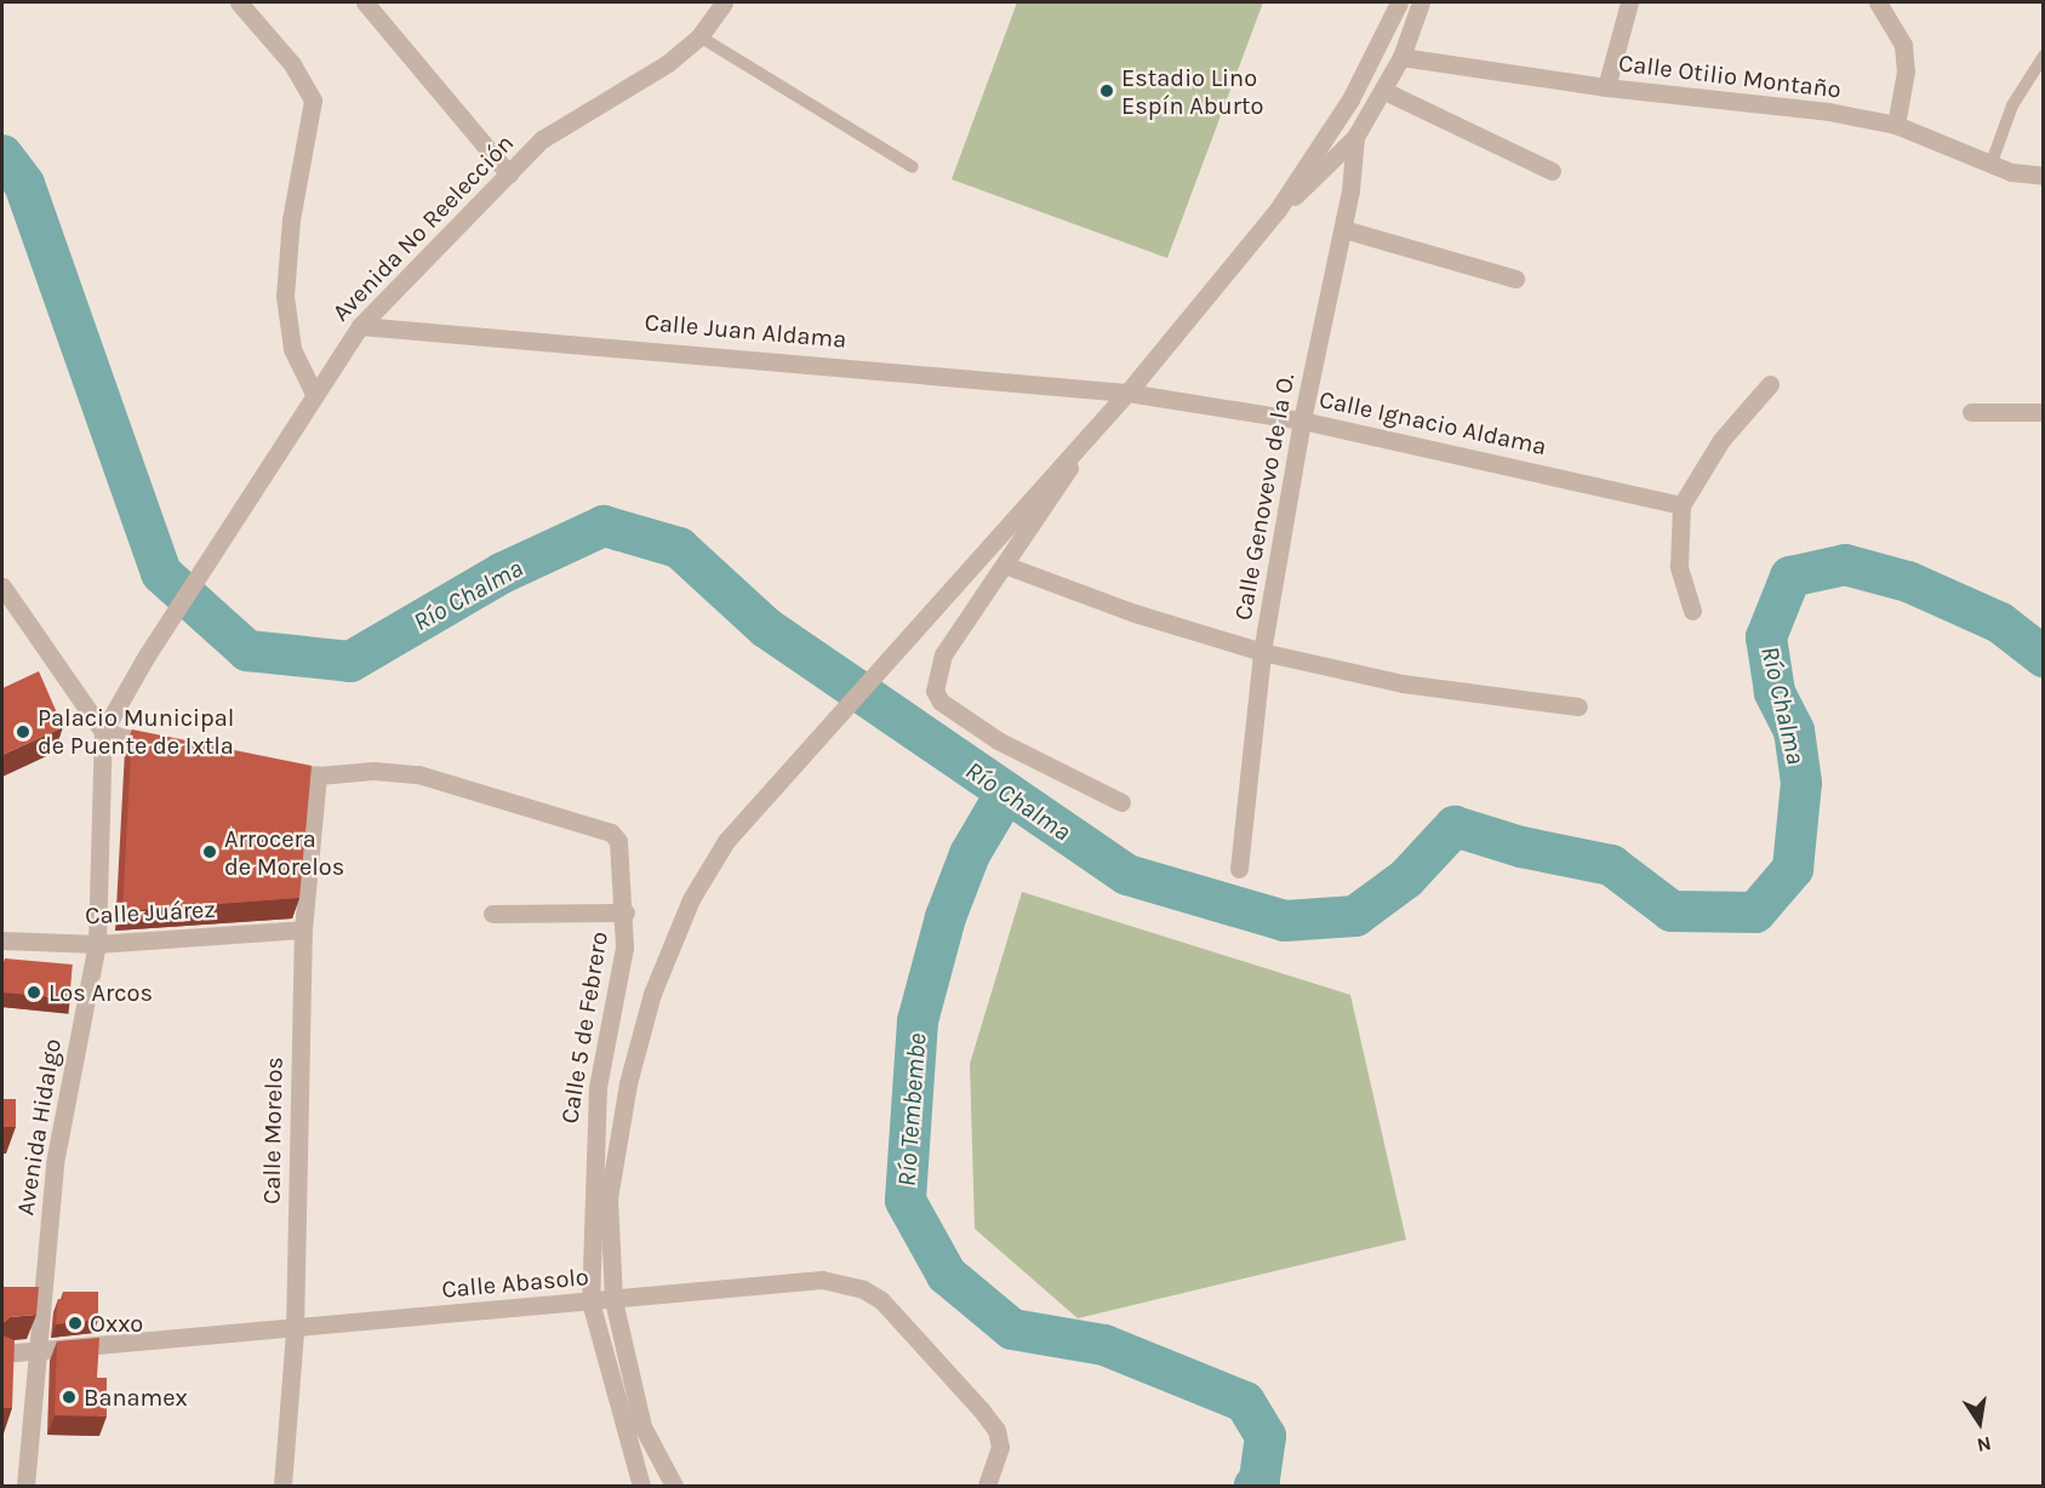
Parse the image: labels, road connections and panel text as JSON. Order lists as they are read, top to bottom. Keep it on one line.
{"streets":{"street":["Calle Otilio Montaño","Avenida No Reelección","Calle Juan Aldama","Calle Ignacio Aldama","Calle Genovevo de la O.","Calle Juárez","Calle 5 de Febrero","Avenida Hidalgo","Calle Morelos","Calle Abasolo"]},"crossings":[["Avenida No Reelección","Calle Juan Aldama"],["Avenida No Reelección","Avenida Hidalgo"],["Calle Juan Aldama","Calle Ignacio Aldama"],["Calle Ignacio Aldama","Calle Genovevo de la O."],["Calle Juárez","Avenida Hidalgo"],["Calle Juárez","Calle Morelos"],["Calle 5 de Febrero","Calle Morelos"],["Calle 5 de Febrero","Calle Abasolo"],["Avenida Hidalgo","Calle Abasolo"],["Calle Morelos","Calle Abasolo"]],"water":["Río Chalma","Río Tembembe"],"places":["Estadio Lino Espín Aburto","Palacio Municipal de Puente de Ixtla","Arrocera de Morelos","Los Arcos","Oxxo","Banamex"],"north":"bottom"}
